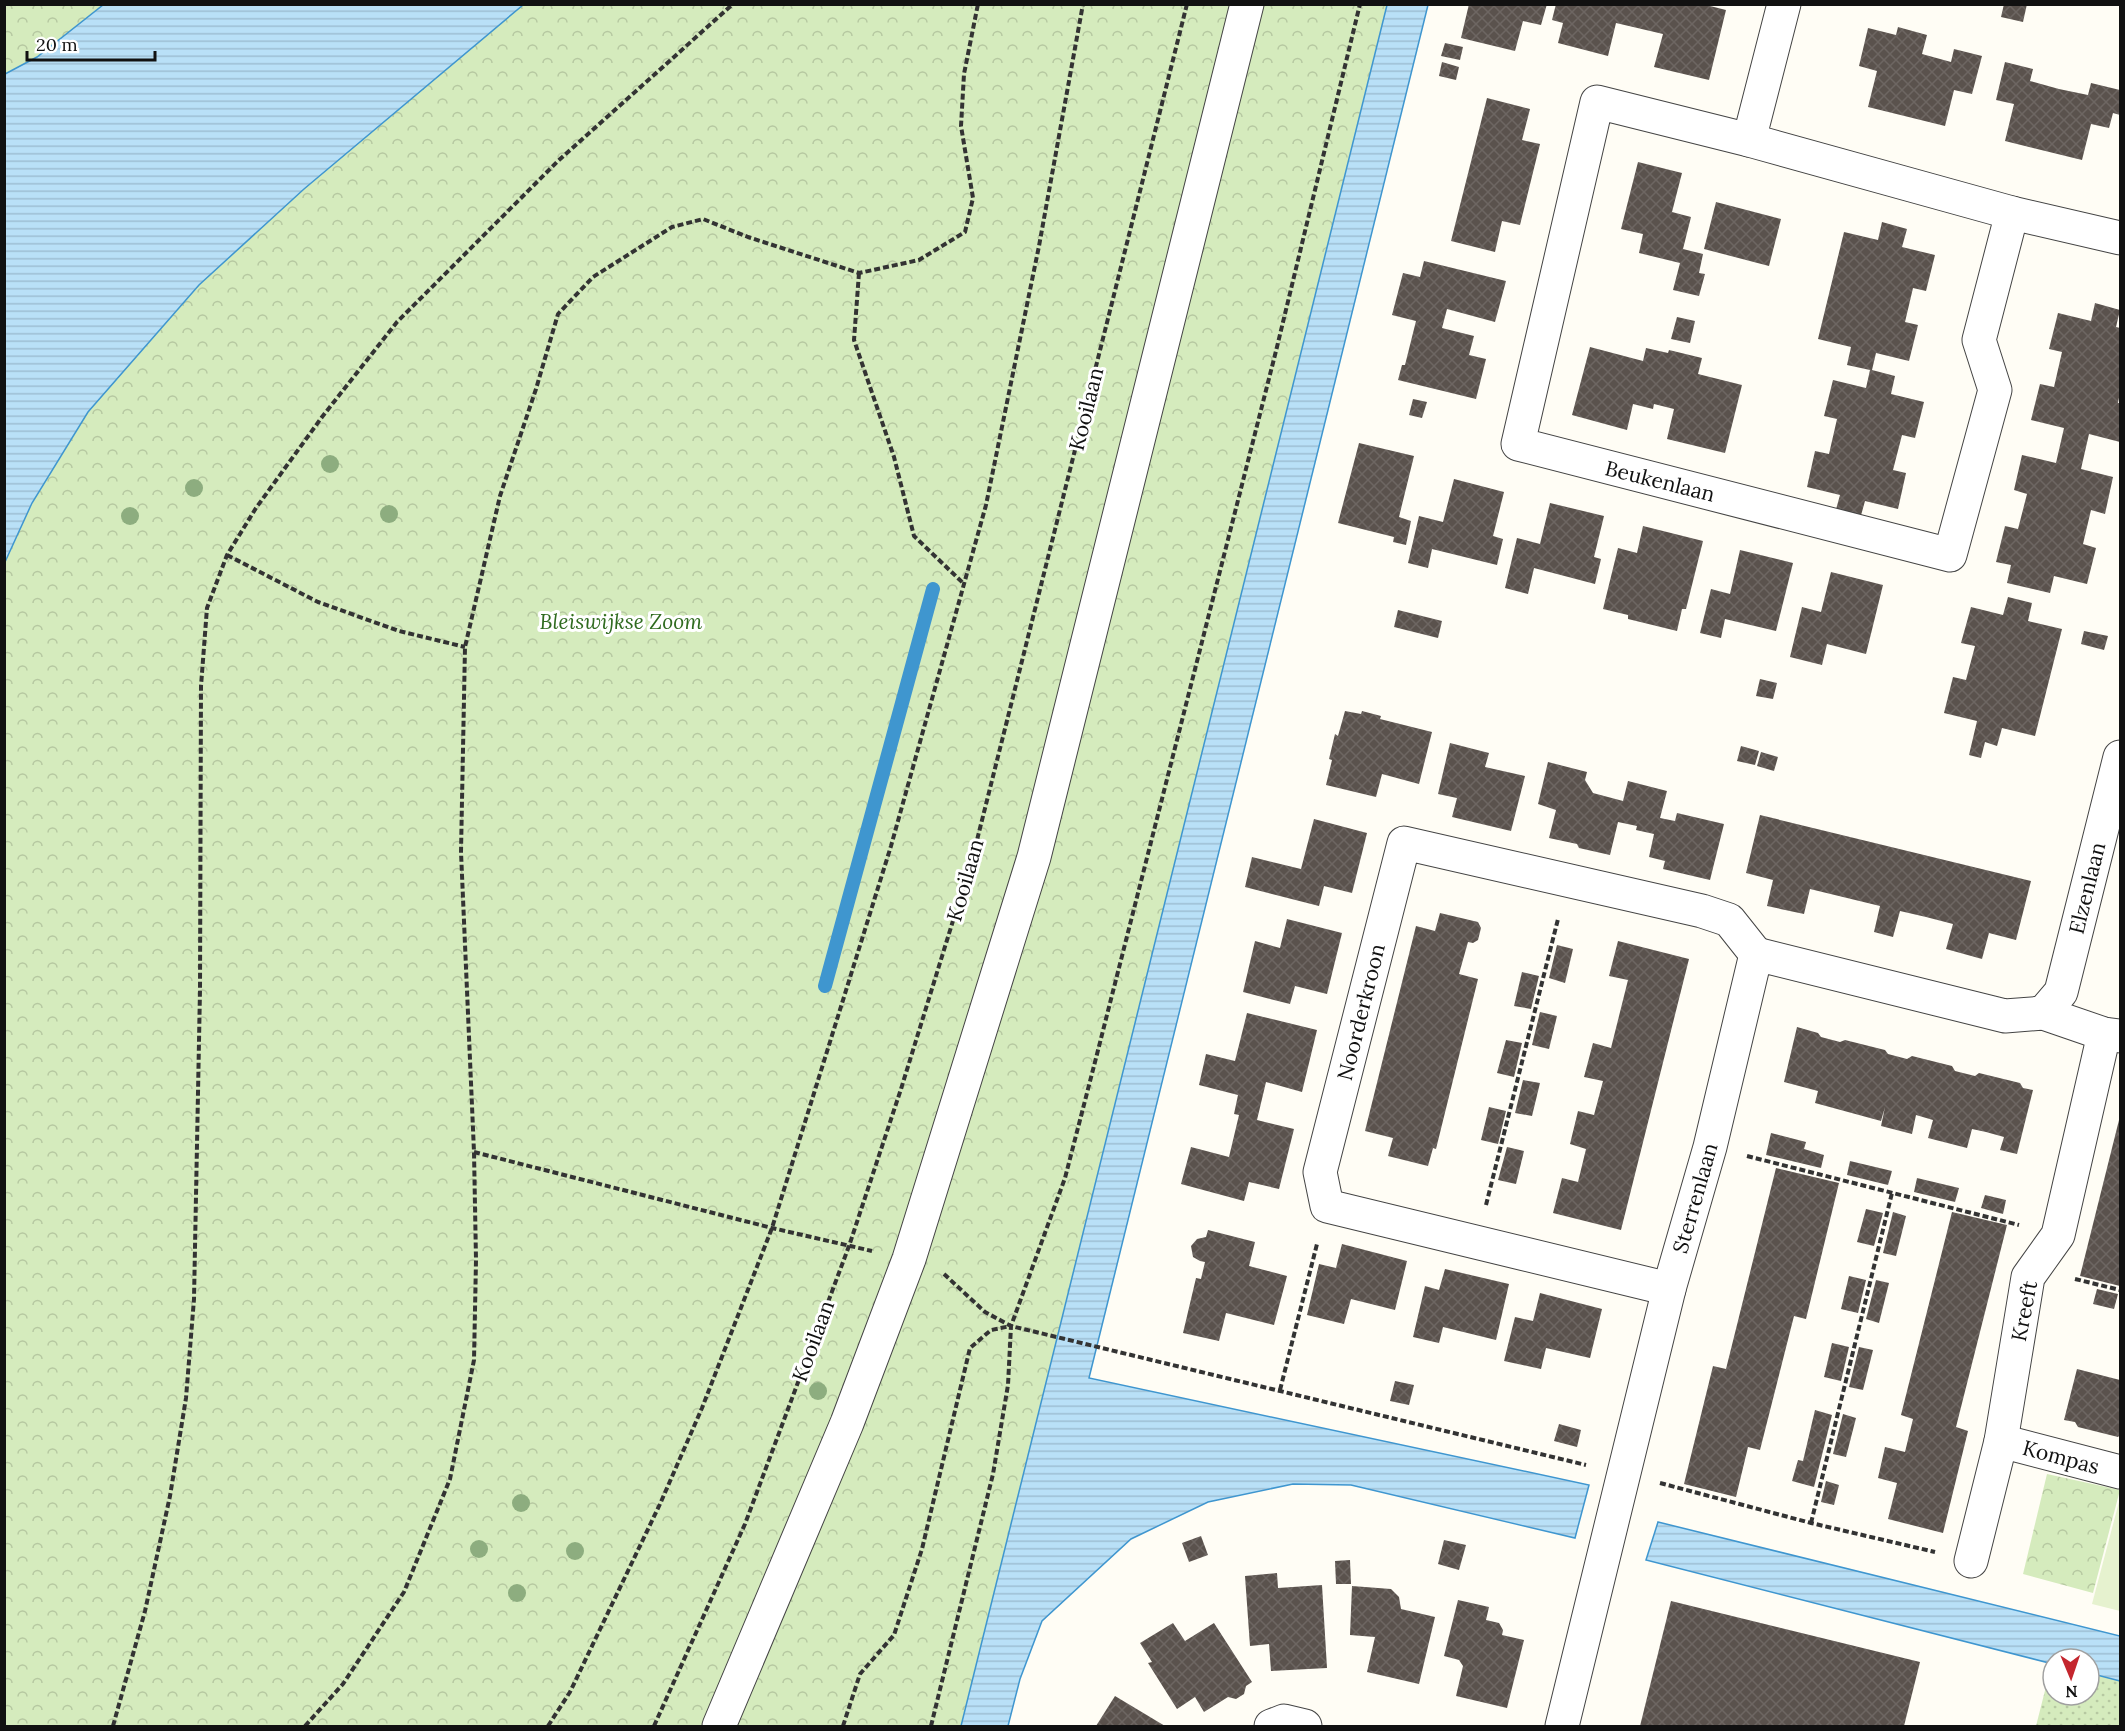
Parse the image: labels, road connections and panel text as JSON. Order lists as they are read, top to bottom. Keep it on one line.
{"streets":{"street":["Beukenlaan","Elzenlaan","Noorderkroon","Sterrenlaan","Kreeft","Kompas"],"path":["Kooilaan"]},"crossings":[["Noorderkroon","Sterrenlaan"],["Kreeft","Kompas"]],"parks":["Bleiswijkse Zoom"],"scale_bar":"20 m","north":"bottom"}
